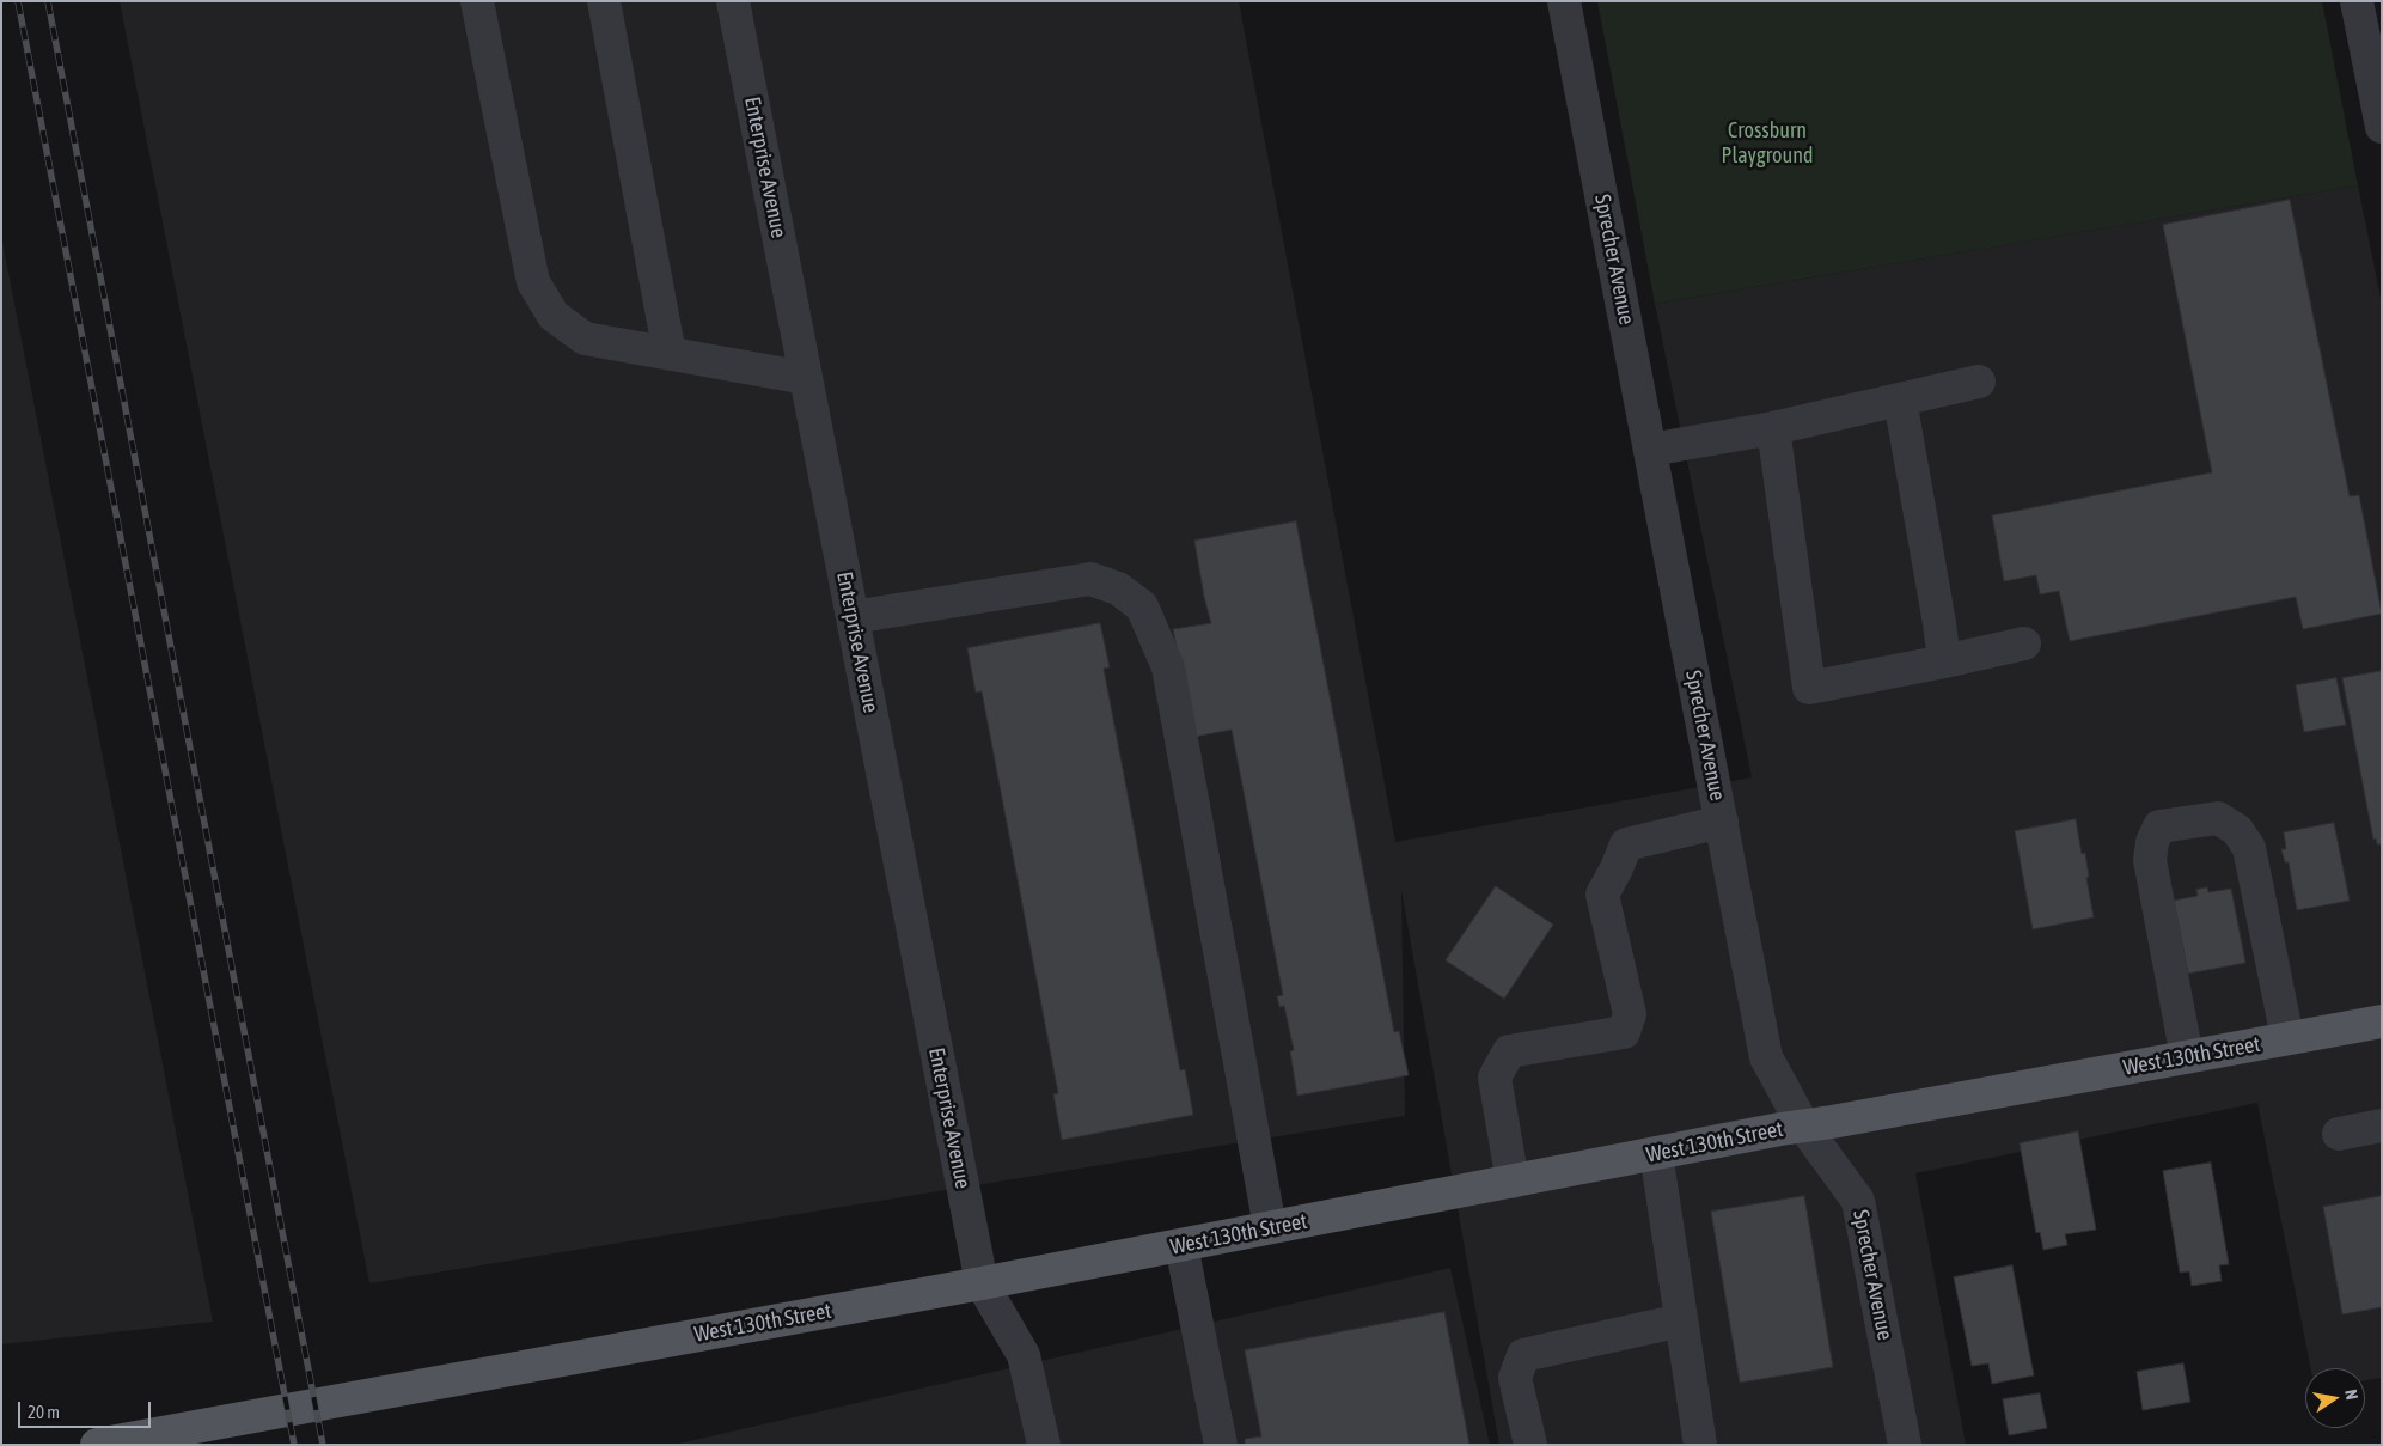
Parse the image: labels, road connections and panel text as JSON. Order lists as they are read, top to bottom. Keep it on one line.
{"streets":{"main road":["West 130th Street"],"street":["Enterprise Avenue","Sprecher Avenue"]},"crossings":[["Enterprise Avenue","West 130th Street"],["Sprecher Avenue","West 130th Street"]],"parks":["Crossburn Playground"],"scale_bar":"20 m","north":"right"}
